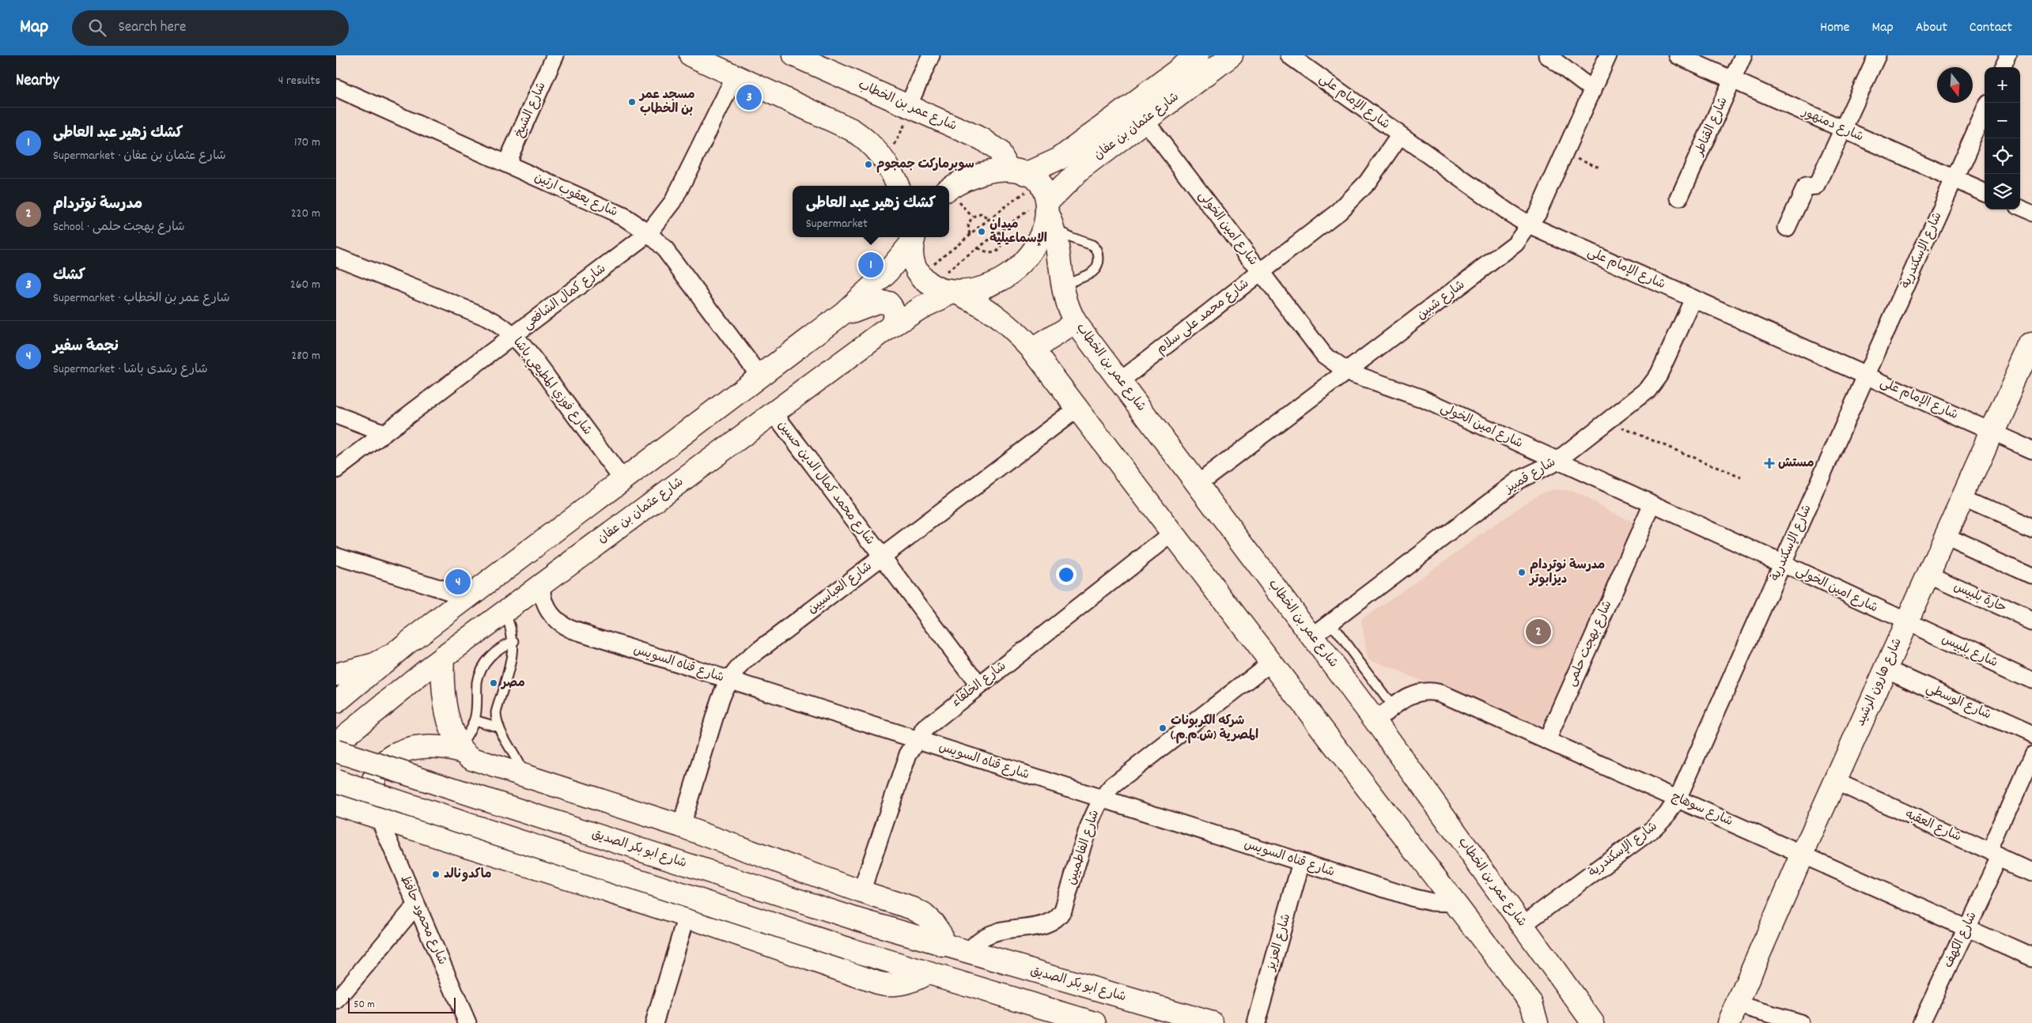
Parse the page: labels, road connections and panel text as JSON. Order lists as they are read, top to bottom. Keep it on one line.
{"streets":{"main road":["شارع عمر بن الخطاب","شارع عثمان بن عفان","شارع هارون الرشيد","شارع ابو بكر الصديق"],"street":["شارع الإمام على","شارع الشيخ","شارع دمنهور","شارع القناطر","شارع يعقوب ارتين","شارع امين الخولى","شارع الإسكندرية","شارع كمال الشافعى","شارع شبين","شارع محمد على سلام","شارع فوزي المطيعي باشا","شارع قمبيز","شارع محمد كمال الدين حسين","شارع العباسيين","حارة بلبيس","شارع بهجت حلمى","شارع بلبيس","شارع قناه السويس","شارع الخلفاء","شارع الوسطي","شارع سوهاج","شارع العقبه","شارع الفاطميين","شارع محمود حافظ","شارع الكهف","شارع العزيز"]},"crossings":[["شارع الإمام على","شارع الإسكندرية"],["شارع الإمام على","شارع شبين"],["شارع الإمام على","شارع محمد على سلام"],["شارع الإمام على","شارع قمبيز"],["شارع الإمام على","شارع هارون الرشيد"],["شارع عمر بن الخطاب","شارع عثمان بن عفان"],["شارع عمر بن الخطاب","شارع الإسكندرية"],["شارع عمر بن الخطاب","شارع شبين"],["شارع عمر بن الخطاب","شارع محمد على سلام"],["شارع عمر بن الخطاب","شارع قمبيز"],["شارع عمر بن الخطاب","شارع سوهاج"],["شارع الشيخ","شارع يعقوب ارتين"],["شارع دمنهور","شارع القناطر"],["شارع دمنهور","شارع الإسكندرية"],["شارع عثمان بن عفان","شارع امين الخولى"],["شارع عثمان بن عفان","شارع محمد كمال الدين حسين"],["شارع عثمان بن عفان","شارع قناه السويس"],["شارع يعقوب ارتين","شارع كمال الشافعى"],["شارع امين الخولى","شارع الإسكندرية"],["شارع امين الخولى","شارع شبين"],["شارع امين الخولى","شارع محمد على سلام"],["شارع امين الخولى","شارع قمبيز"],["شارع امين الخولى","شارع بهجت حلمى"],["شارع امين الخولى","شارع بلبيس"],["شارع امين الخولى","شارع هارون الرشيد"],["شارع الإسكندرية","شارع سوهاج"],["شارع كمال الشافعى","شارع فوزي المطيعي باشا"],["شارع محمد كمال الدين حسين","شارع العباسيين"],["شارع محمد كمال الدين حسين","شارع الخلفاء"],["شارع العباسيين","شارع قناه السويس"],["حارة بلبيس","شارع هارون الرشيد"],["شارع بهجت حلمى","شارع سوهاج"],["شارع بلبيس","شارع هارون الرشيد"],["شارع قناه السويس","شارع الخلفاء"],["شارع قناه السويس","شارع الفاطميين"],["شارع قناه السويس","شارع العزيز"],["شارع هارون الرشيد","شارع الوسطي"],["شارع هارون الرشيد","شارع سوهاج"],["شارع هارون الرشيد","شارع العقبه"],["شارع سوهاج","شارع الكهف"],["شارع العقبه","شارع الكهف"],["شارع الفاطميين","شارع ابو بكر الصديق"]],"places":{"other":["مسجد عمر بن الخطاب","سوبرماركت جمجوم","ميدان الإسماعيلية","مدرسة نوتردام ديزابوتر","مصر","شركه الكربونات المصرية (ش.م.م.)","ماكدونالد"],"health":["مستش"]},"scale_bar":"50 m","north":"bottom","page":{"header":"Map","search":"Search here","nav":["Home","Map","About","Contact"],"heading":["Nearby","4 results"],"map_buttons":["+","−"],"pins":["3","1","4","2"],"list":[{"mark":"1","name":"كشك زهير عبد العاطى","note":"Supermarket · شارع عثمان بن عفان","value":"170 m"},{"mark":"2","name":"مدرسة نوتردام","note":"School · شارع بهجت حلمى","value":"220 m"},{"mark":"3","name":"كشك","note":"Supermarket · شارع عمر بن الخطاب","value":"260 m"},{"mark":"4","name":"نجمة سفير","note":"Supermarket · شارع رشدى باشا","value":"280 m"}],"popup":["كشك زهير عبد العاطى","Supermarket"],"scale":"50 m"}}
